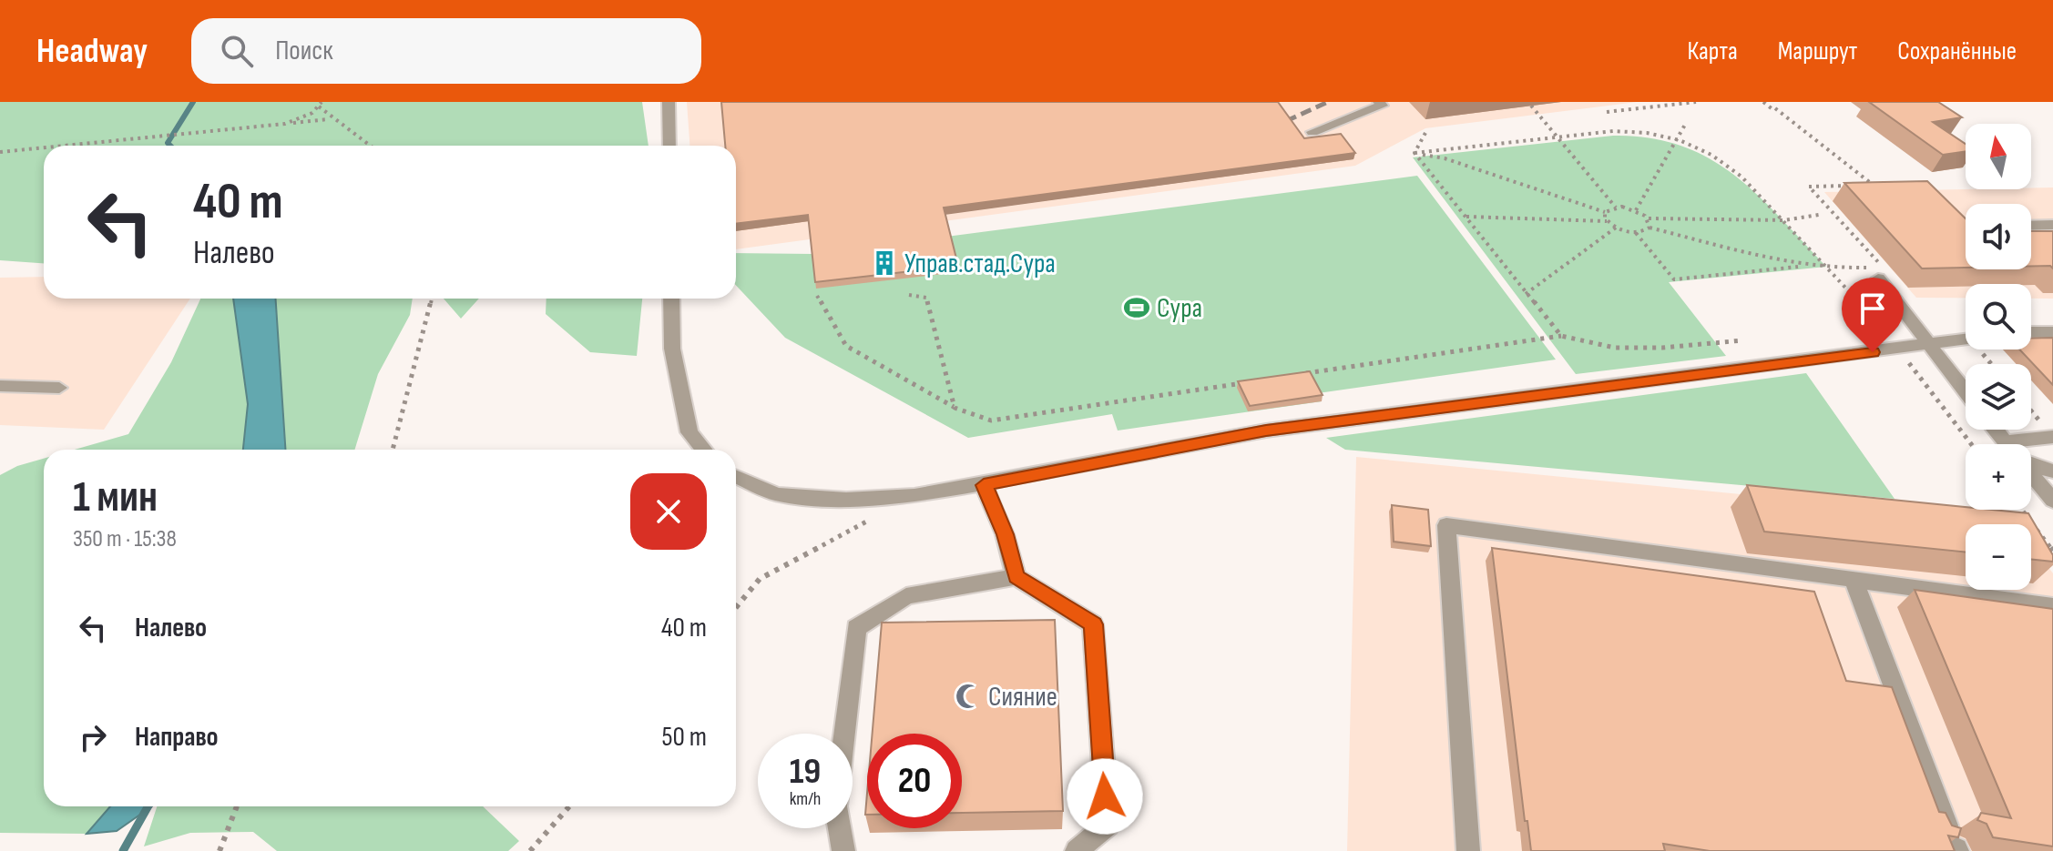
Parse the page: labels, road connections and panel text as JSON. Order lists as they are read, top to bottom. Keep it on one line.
{"places":{"building":["Управ.стад.Сура"],"sports":["Сура"],"mosque":["Сияние"]},"north":"top","page":{"header":"Headway","search":"Поиск","nav":["Карта","Маршрут","Сохранённые"],"map_buttons":["+","−"],"turn":["40 m","Налево"],"heading":["1 мин","350 m · 15:38"],"list":[{"name":"Налево","value":"40 m"},{"name":"Направо","value":"50 m"}],"speed":"19 km/h","limit":"20"}}
